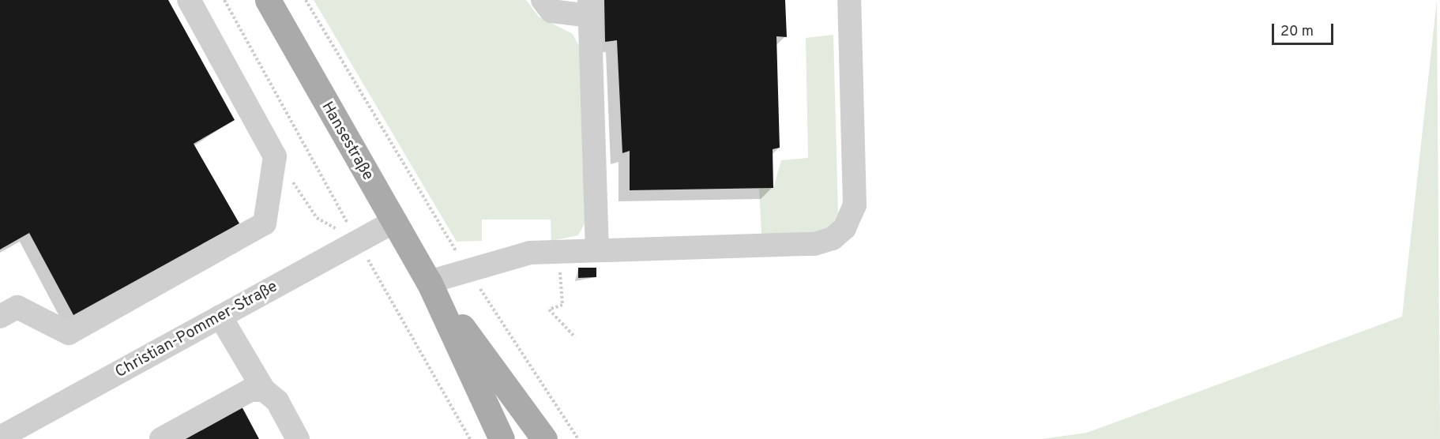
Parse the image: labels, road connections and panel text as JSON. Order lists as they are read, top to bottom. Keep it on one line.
{"streets":{"main road":["Hansestraße"],"street":["Christian-Pommer-Straße"]},"crossings":[["Hansestraße","Christian-Pommer-Straße"]],"scale_bar":"20 m"}
